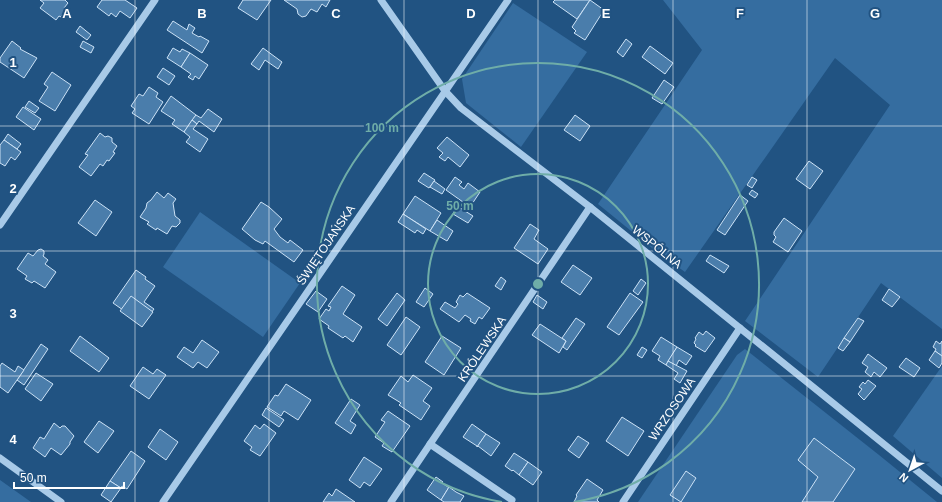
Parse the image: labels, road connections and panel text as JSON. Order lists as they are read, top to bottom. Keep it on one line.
{"streets":{"street":["ŚWIĘTOJAŃSKA","WSPÓLNA","KRÓLEWSKA","WRZOSOWA"]},"crossings":[["ŚWIĘTOJAŃSKA","WSPÓLNA"],["WSPÓLNA","KRÓLEWSKA"],["WSPÓLNA","WRZOSOWA"]],"scale_bar":"50 m","north":"bottom left","grid":{"columns":["A","B","C","D","E","F","G"],"rows":["1","2","3","4"]},"rings":["100 m","50 m"]}
